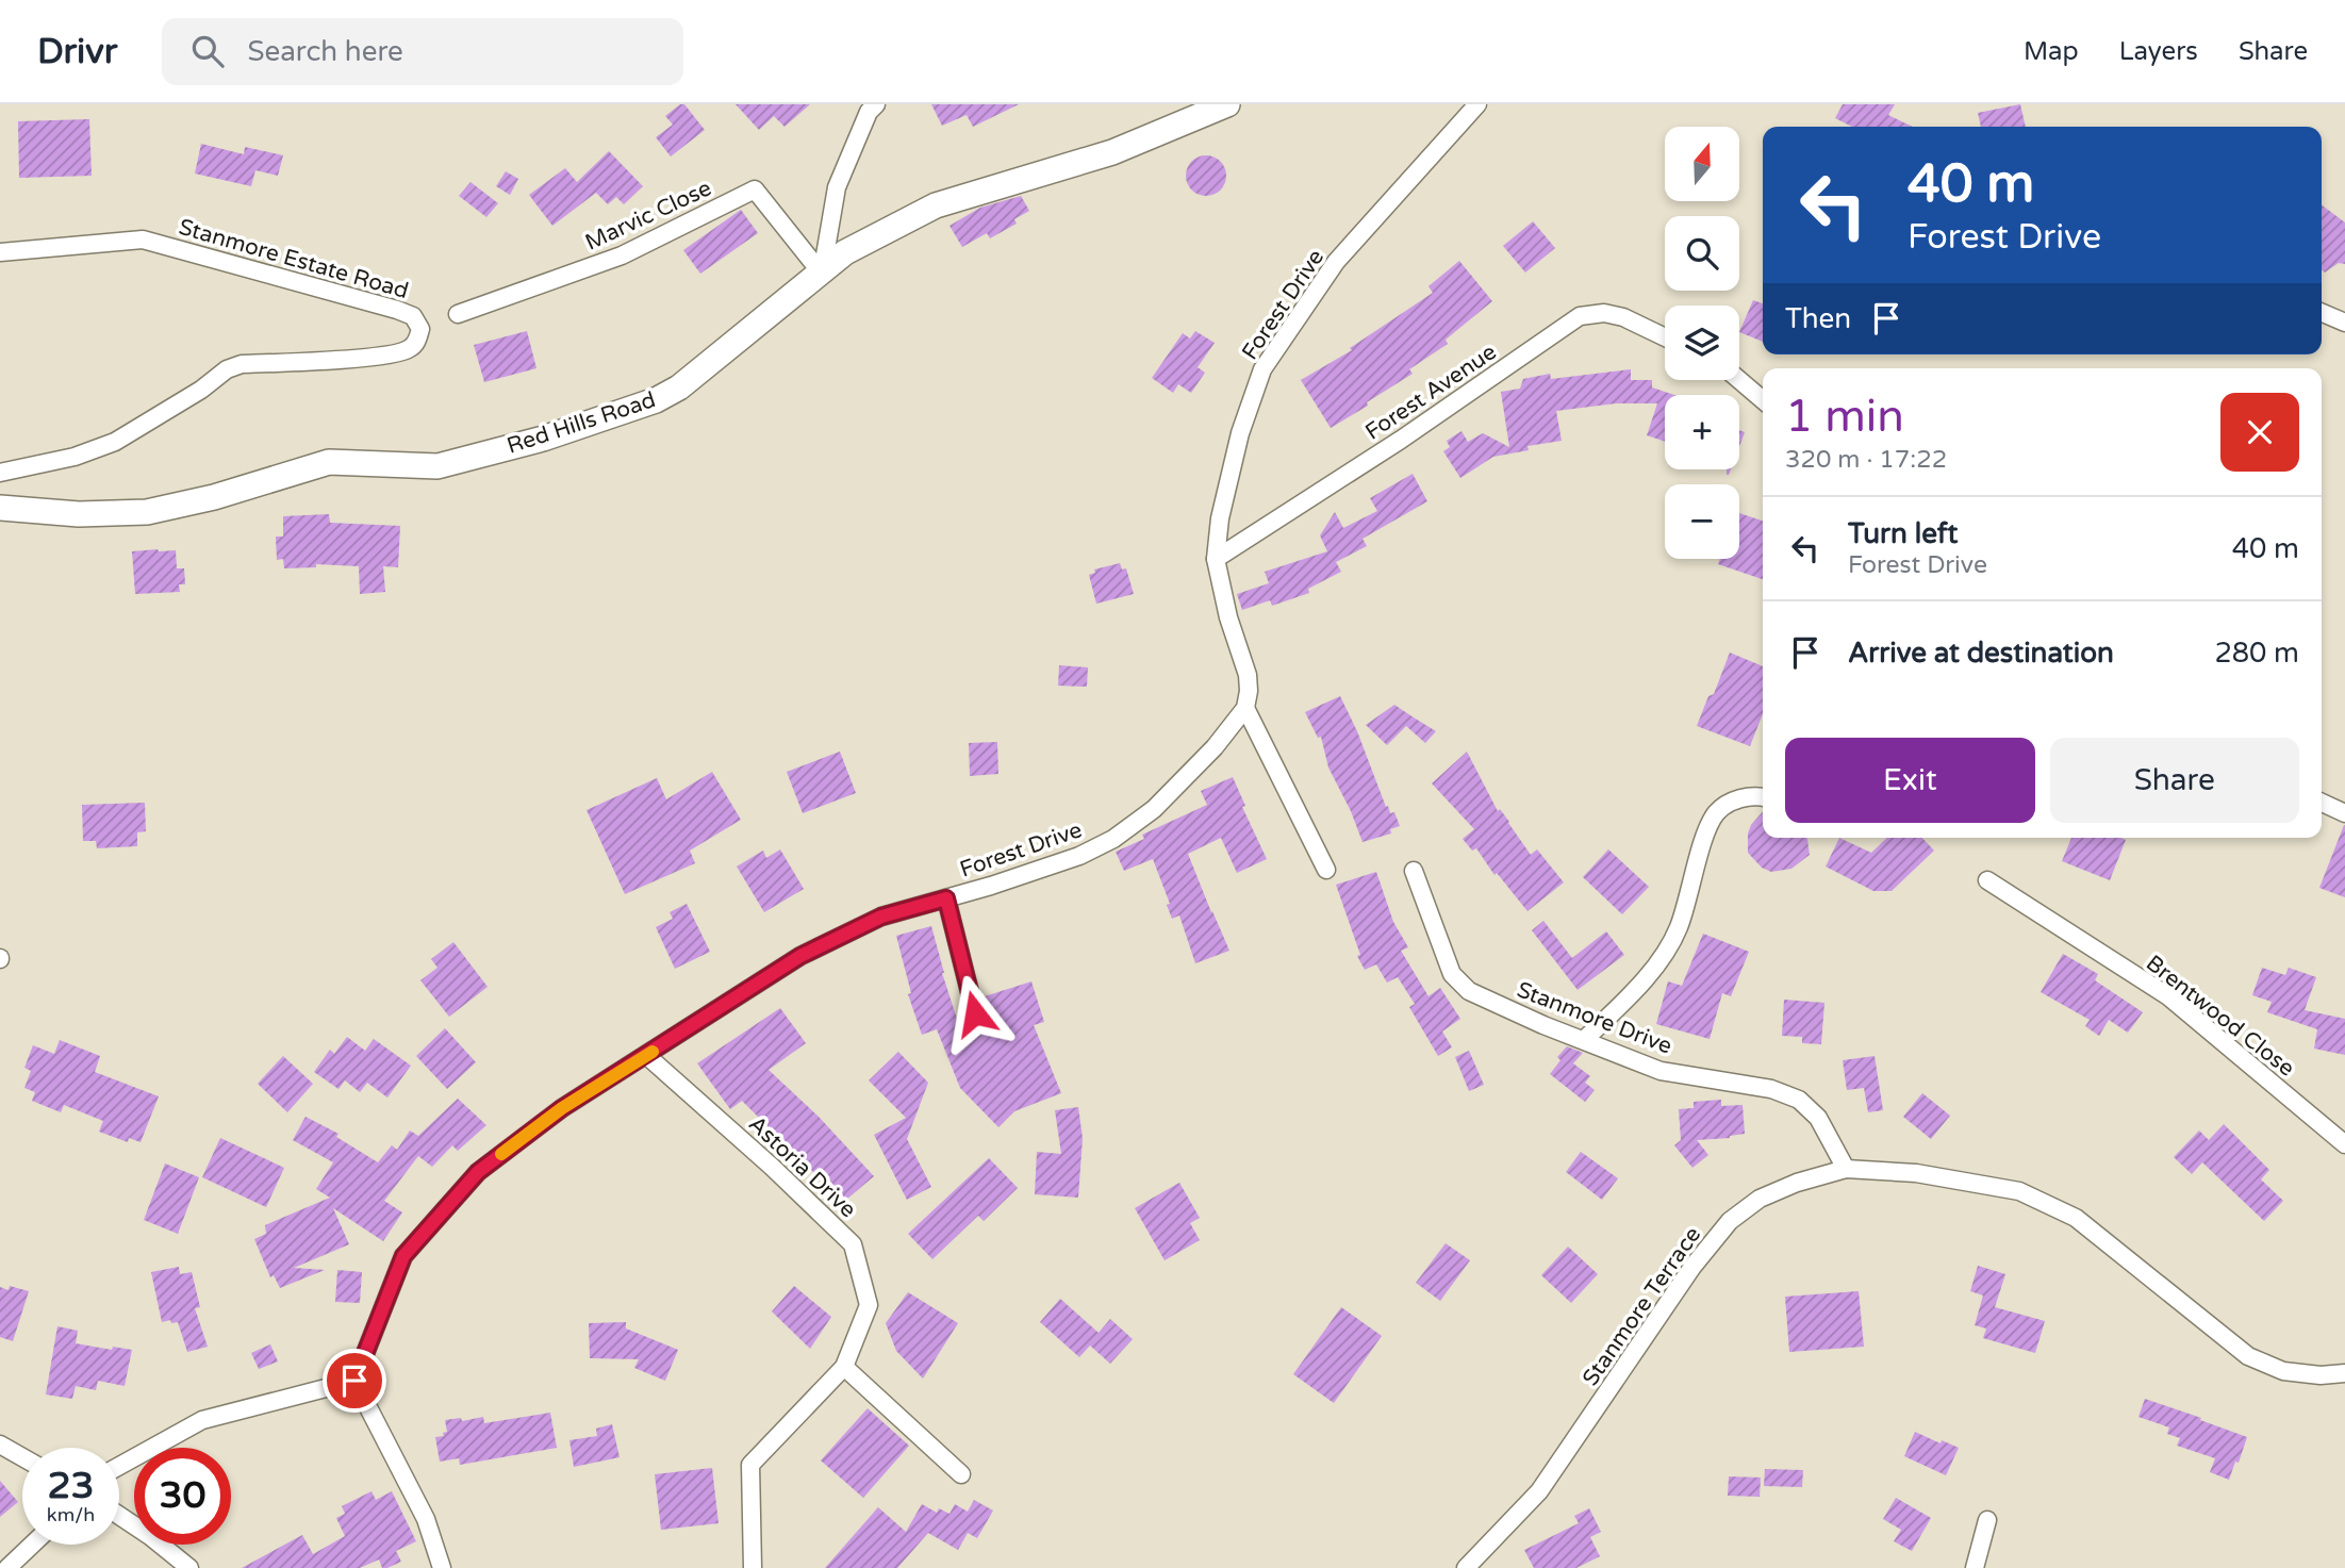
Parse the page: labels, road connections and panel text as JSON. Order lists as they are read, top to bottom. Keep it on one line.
{"streets":{"main road":["Red Hills Road"],"street":["Marvic Close","Stanmore Estate Road","Forest Drive","Forest Avenue","Brentwood Close","Stanmore Drive","Astoria Drive","Stanmore Terrace"]},"crossings":[["Marvic Close","Red Hills Road"],["Forest Drive","Forest Avenue"],["Forest Drive","Astoria Drive"],["Stanmore Drive","Stanmore Terrace"]],"north":"top","page":{"header":"Drivr","search":"Search here","nav":["Map","Layers","Share"],"map_buttons":["+","−"],"turn":["40 m","Forest Drive"],"then":"Then","heading":["1 min","320 m · 17:22"],"list":[{"name":"Turn left","note":"Forest Drive","value":"40 m"},{"name":"Arrive at destination","value":"280 m"}],"buttons":["Exit","Share"],"speed":"23 km/h","limit":"30"}}
